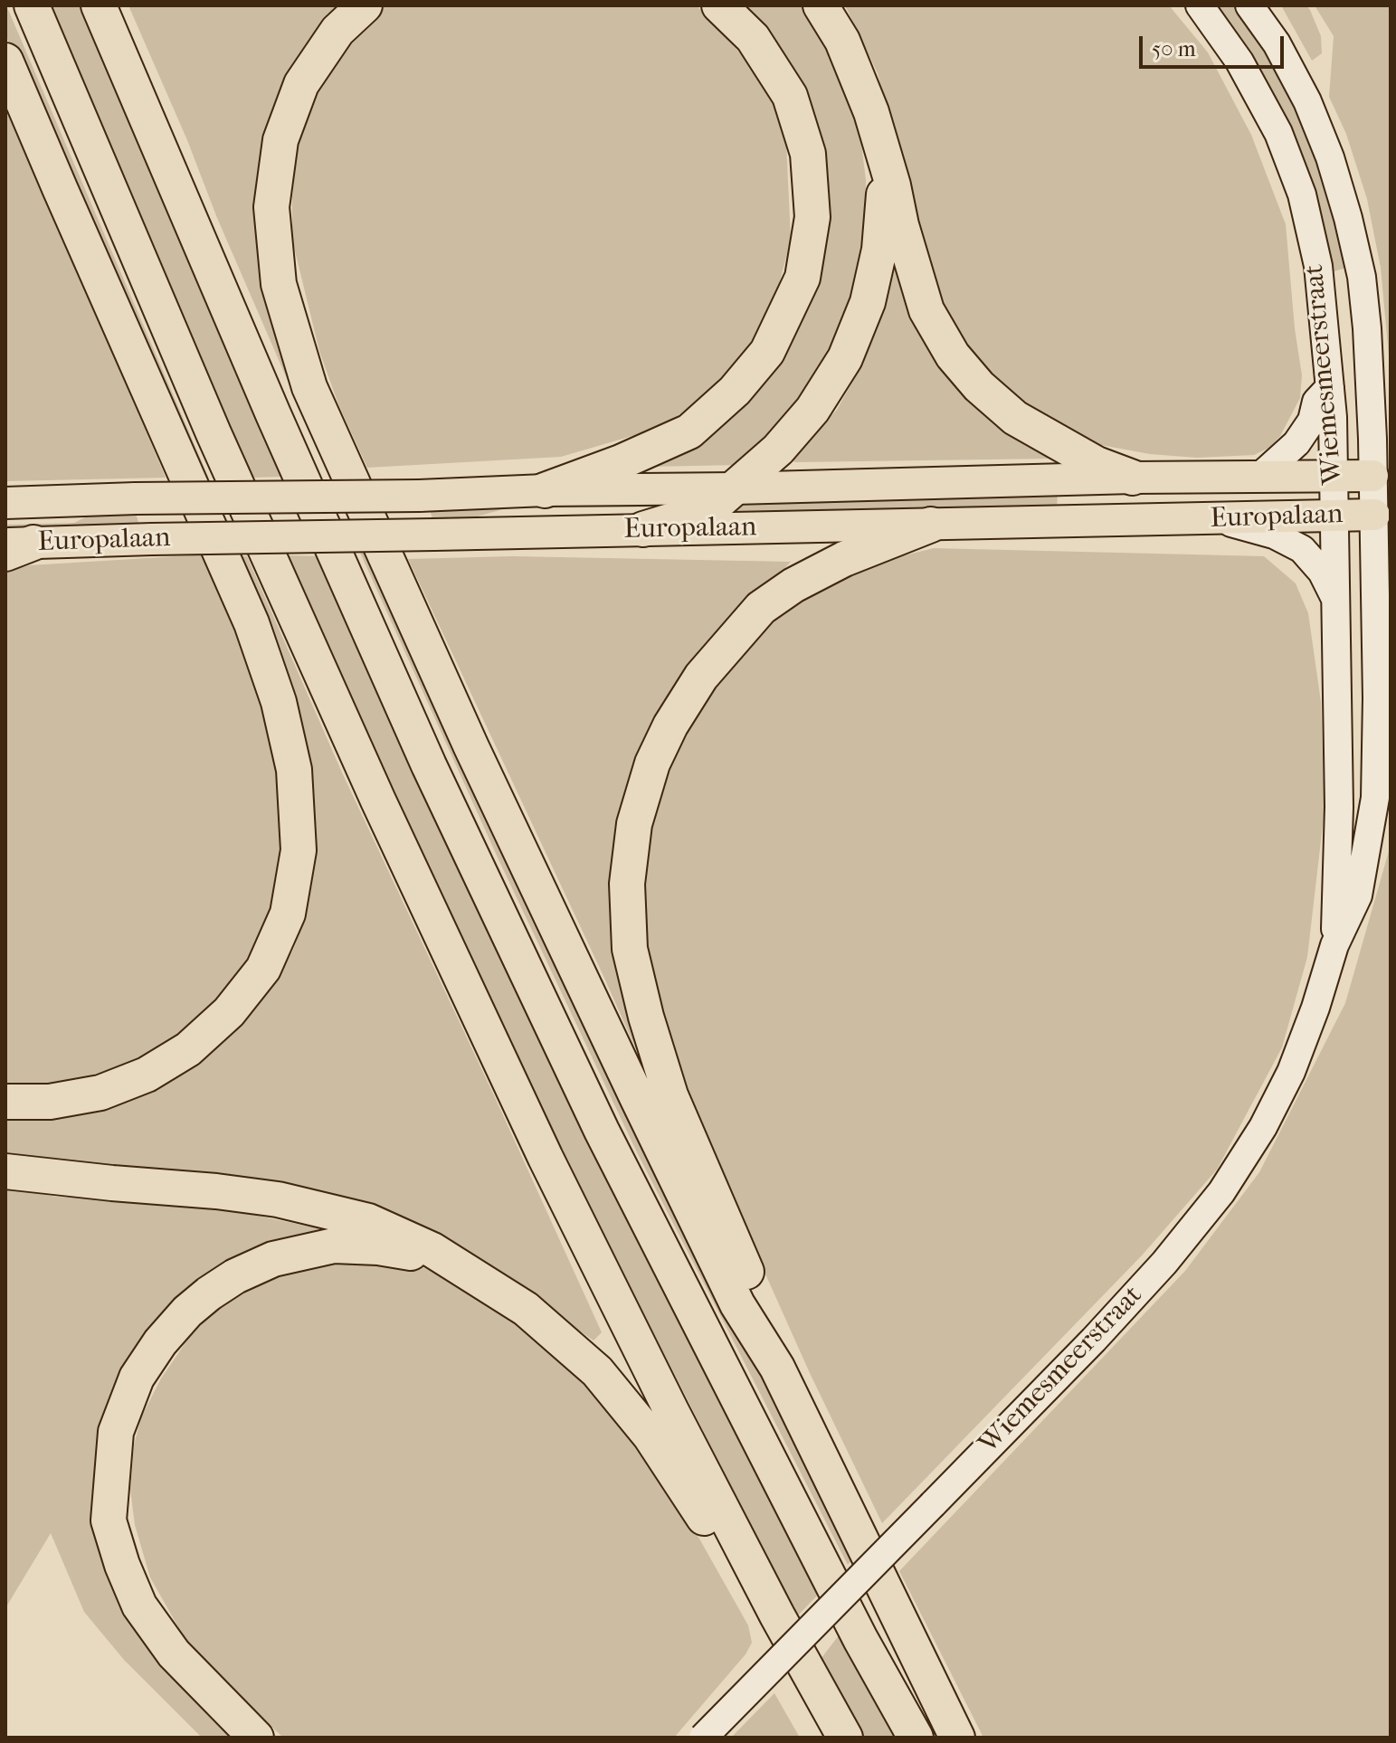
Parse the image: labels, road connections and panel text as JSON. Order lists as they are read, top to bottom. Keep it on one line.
{"streets":{"highway":["Europalaan"],"main road":["Wiemesmeerstraat"]},"crossings":[["Wiemesmeerstraat","Europalaan"]],"scale_bar":"50 m"}
